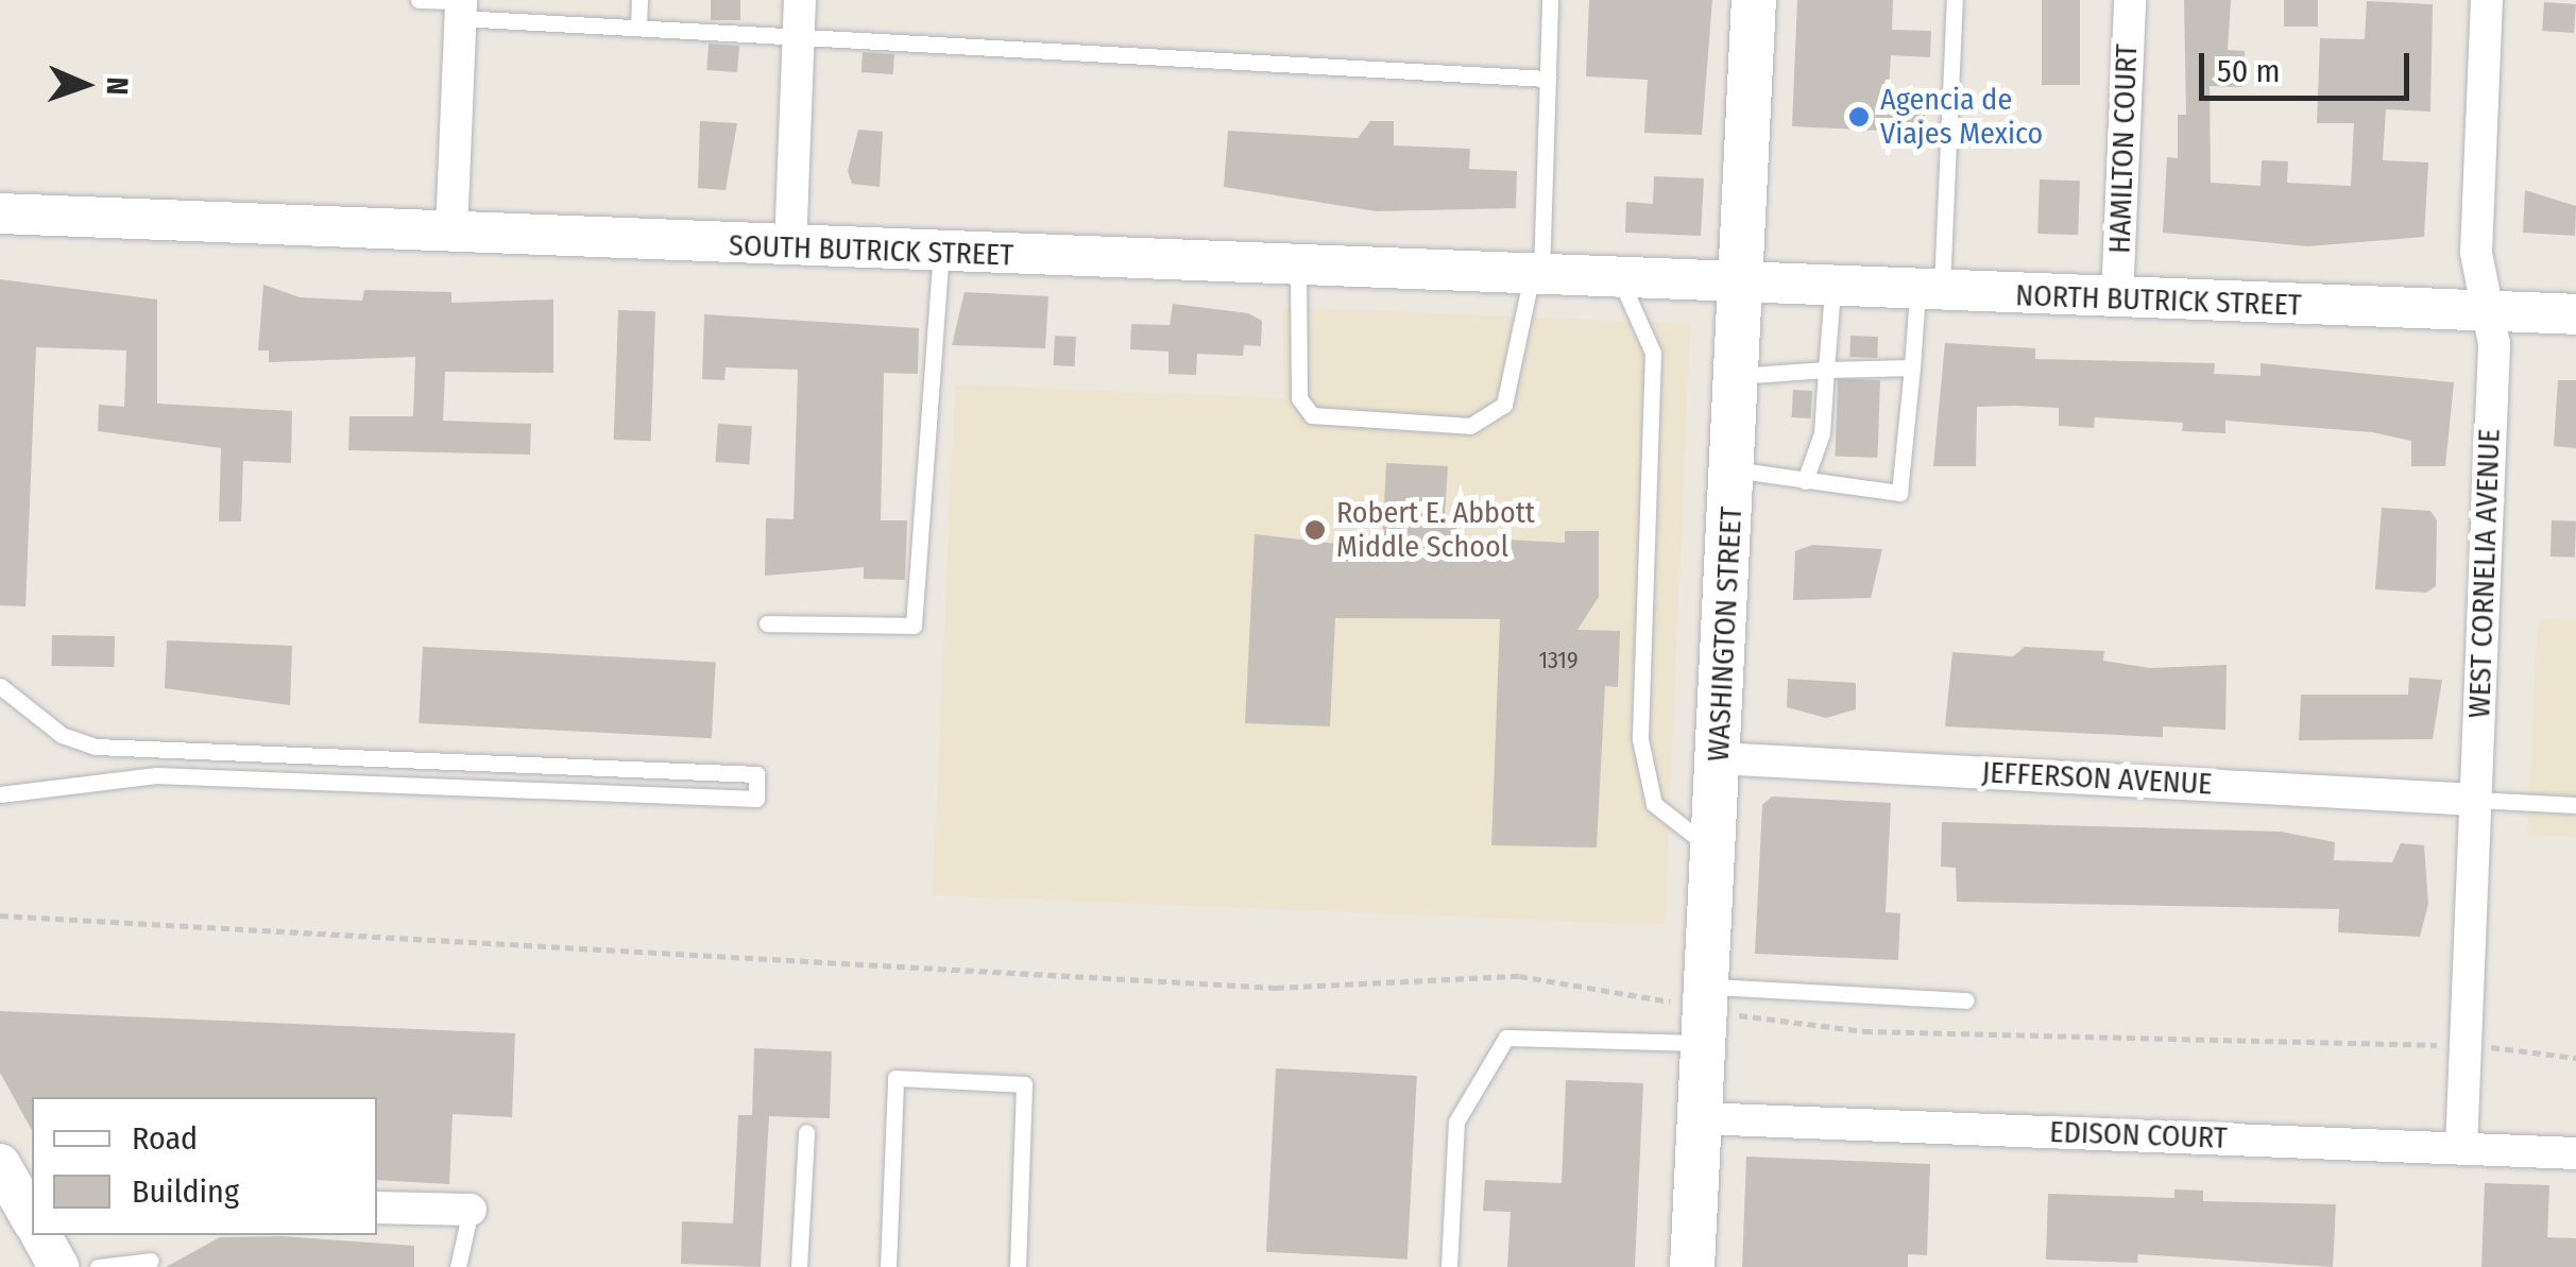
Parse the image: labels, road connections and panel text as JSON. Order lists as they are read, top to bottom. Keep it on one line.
{"streets":{"main road":["WASHINGTON STREET"],"street":["HAMILTON COURT","SOUTH BUTRICK STREET","NORTH BUTRICK STREET","WEST CORNELIA AVENUE","JEFFERSON AVENUE","EDISON COURT"]},"crossings":[["HAMILTON COURT","NORTH BUTRICK STREET"],["SOUTH BUTRICK STREET","NORTH BUTRICK STREET"],["SOUTH BUTRICK STREET","WASHINGTON STREET"],["NORTH BUTRICK STREET","WEST CORNELIA AVENUE"],["NORTH BUTRICK STREET","WASHINGTON STREET"],["WEST CORNELIA AVENUE","JEFFERSON AVENUE"],["WEST CORNELIA AVENUE","EDISON COURT"],["WASHINGTON STREET","JEFFERSON AVENUE"],["WASHINGTON STREET","EDISON COURT"]],"places":["Agencia de Viajes Mexico","Robert E. Abbott Middle School"],"house_numbers":["1319"],"legend":["Road","Building"],"scale_bar":"50 m","north":"right"}
